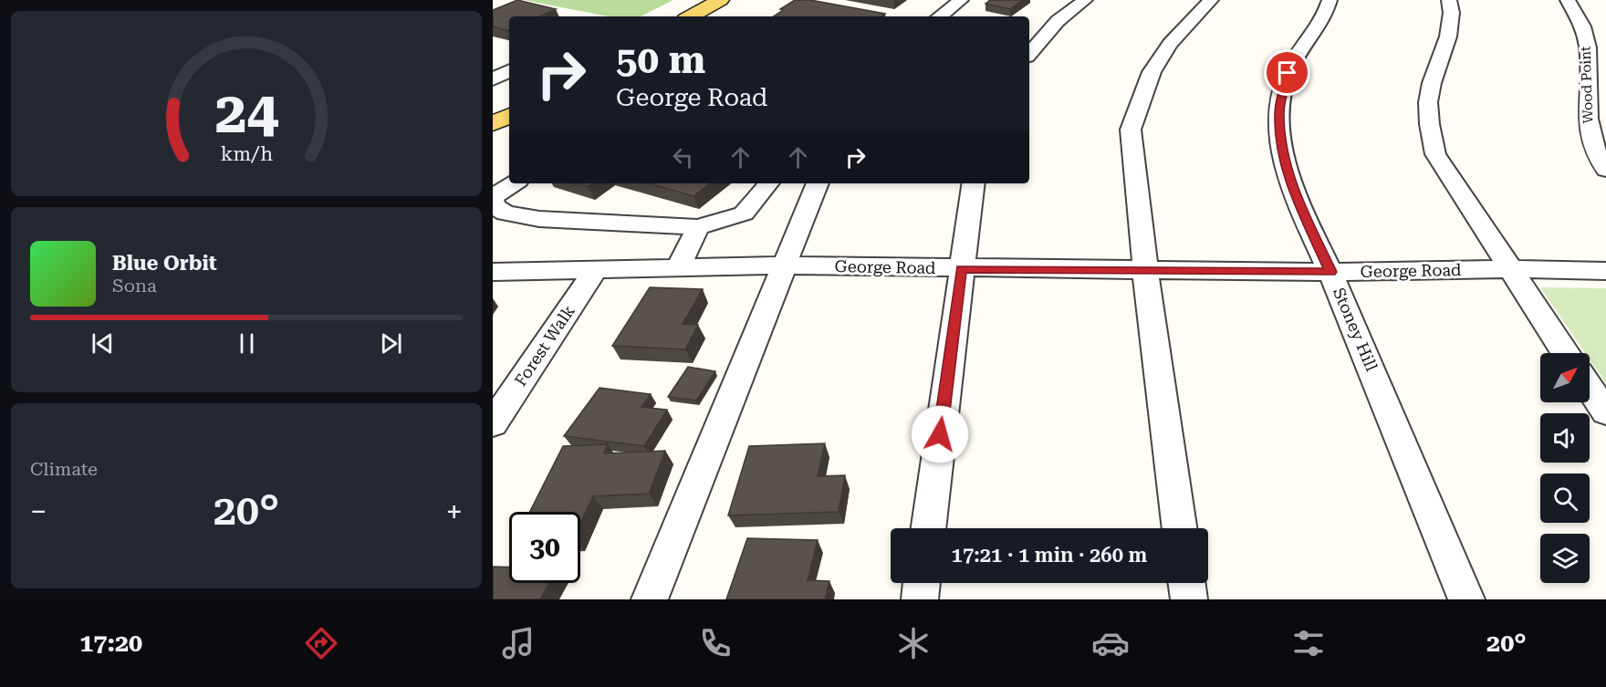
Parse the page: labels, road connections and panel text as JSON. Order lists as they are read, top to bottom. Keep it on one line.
{"streets":{"street":["Wood Point","George Road","Stoney Hill","Forest Walk"]},"crossings":[["George Road","Stoney Hill"],["George Road","Forest Walk"]],"north":"top right","page":{"turn":["50 m","George Road"],"song":["Blue Orbit","Sona"],"tile":"Climate","heat":["−","20°","+"],"limit":"30","trip":"17:21 · 1 min · 260 m","tabs":["17:20","20°"],"gauge":["24","km/h"]}}
